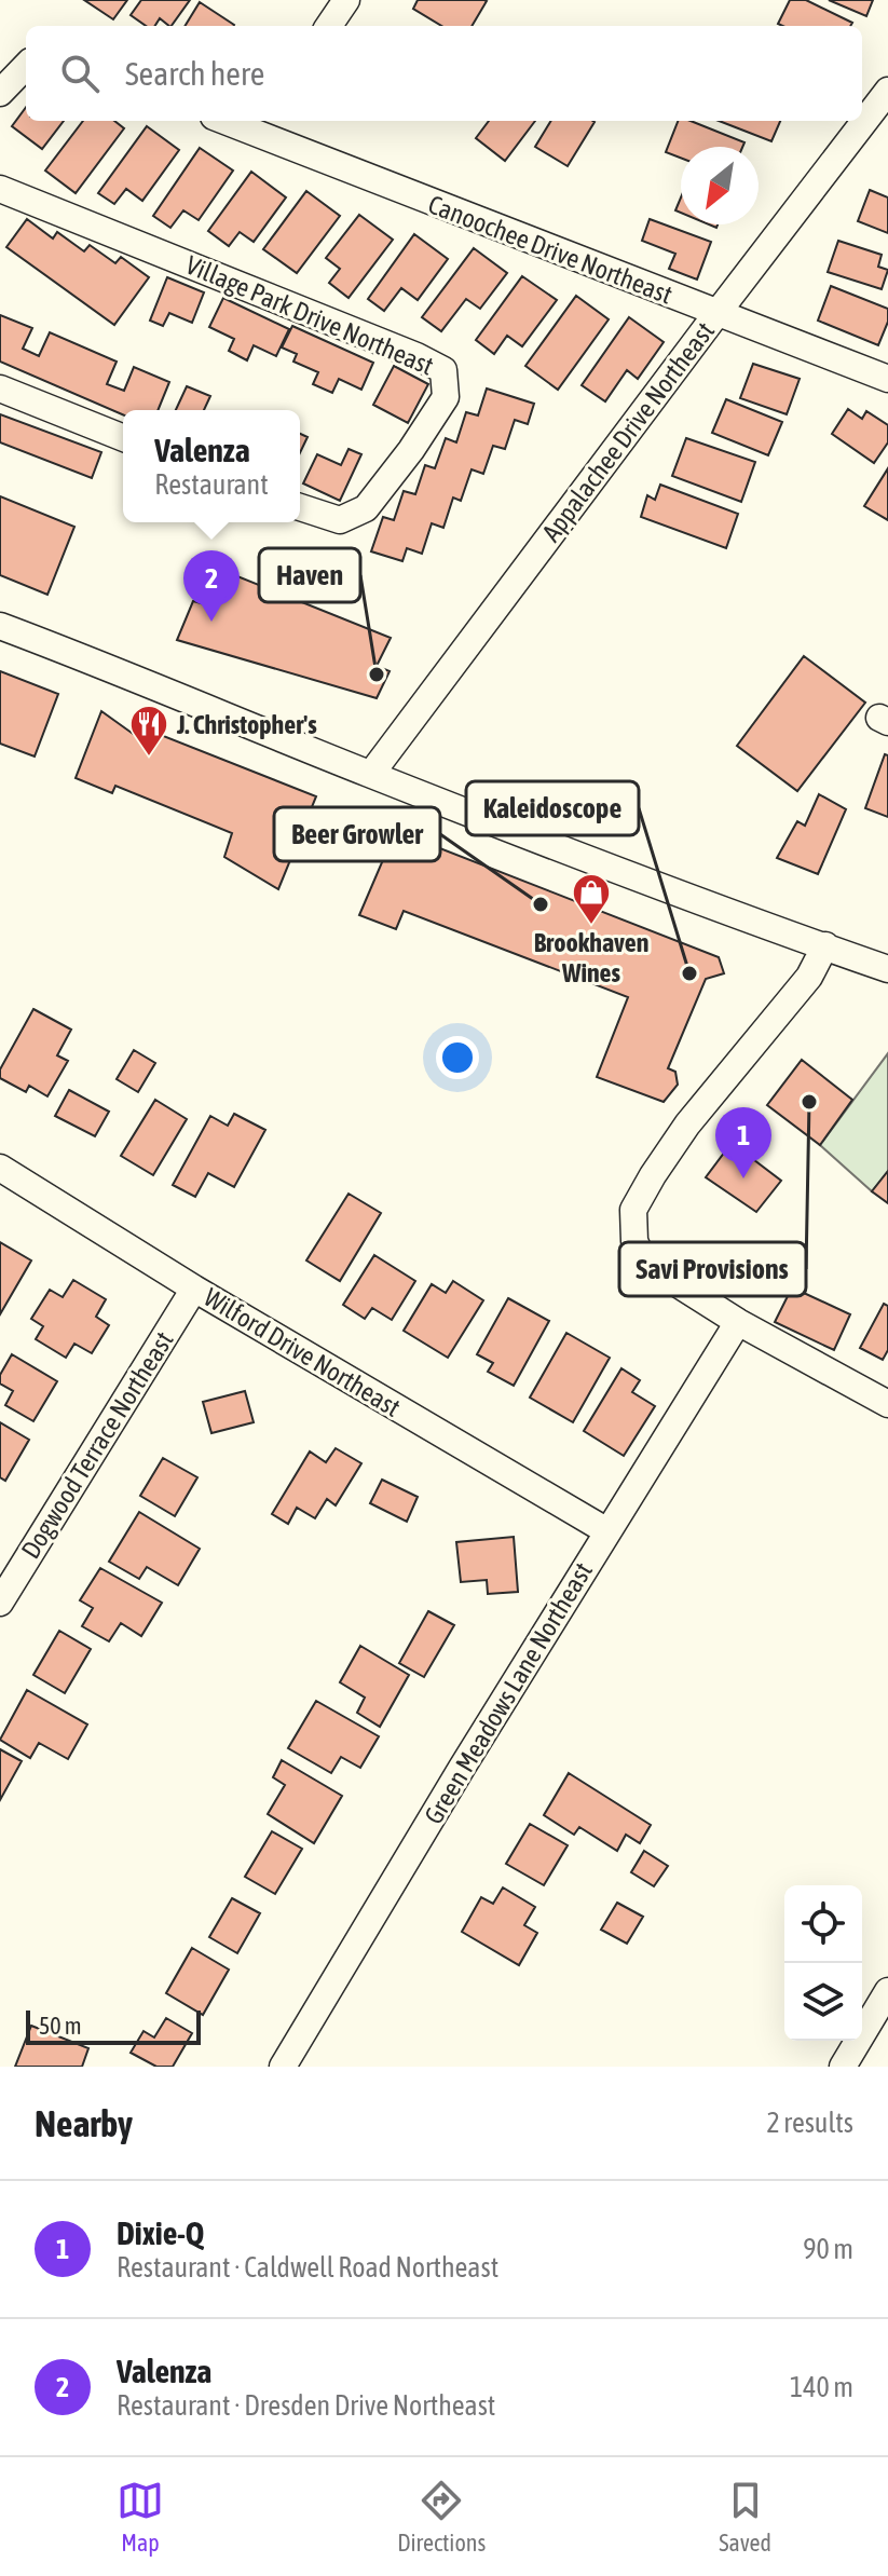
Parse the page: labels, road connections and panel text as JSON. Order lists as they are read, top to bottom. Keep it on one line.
{"streets":{"street":["Canoochee Drive Northeast","Village Park Drive Northeast","Appalachee Drive Northeast","Wilford Drive Northeast","Dogwood Terrace Northeast","Green Meadows Lane Northeast"]},"crossings":[["Canoochee Drive Northeast","Appalachee Drive Northeast"],["Wilford Drive Northeast","Dogwood Terrace Northeast"],["Wilford Drive Northeast","Green Meadows Lane Northeast"]],"places":{"other":["Haven","Beer Growler","Kaleidoscope","Savi Provisions"],"restaurant":["J. Christopher's"],"shop":["Brookhaven Wines"]},"scale_bar":"50 m","north":"bottom left","page":{"search":"Search here","popup":["Valenza","Restaurant"],"pins":["2","1"],"scale":"50 m","heading":["Nearby","2 results"],"list":[{"mark":"1","name":"Dixie-Q","note":"Restaurant · Caldwell Road Northeast","value":"90 m"},{"mark":"2","name":"Valenza","note":"Restaurant · Dresden Drive Northeast","value":"140 m"}],"nav":["Map","Directions","Saved"]}}
